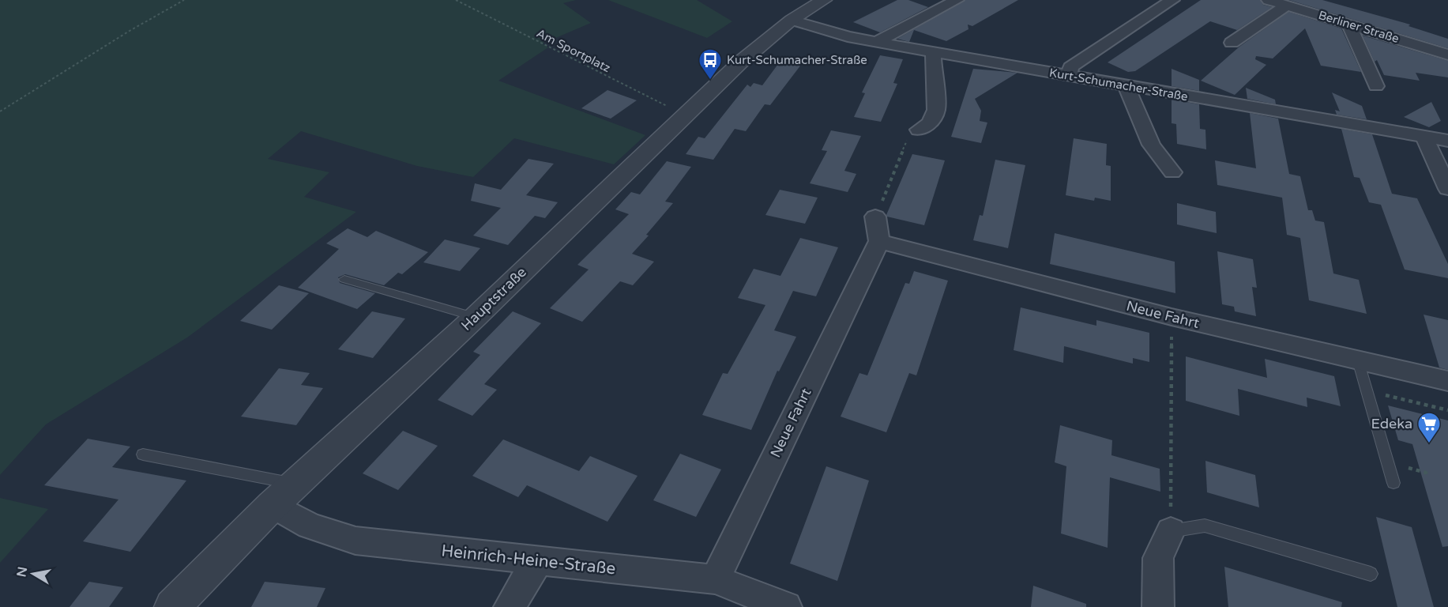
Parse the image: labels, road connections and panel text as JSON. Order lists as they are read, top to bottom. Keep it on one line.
{"streets":{"street":["Berliner Straße","Kurt-Schumacher-Straße","Hauptstraße","Neue Fahrt","Heinrich-Heine-Straße"],"path":["Am Sportplatz"]},"crossings":[["Am Sportplatz","Hauptstraße"],["Kurt-Schumacher-Straße","Hauptstraße"],["Hauptstraße","Heinrich-Heine-Straße"],["Neue Fahrt","Heinrich-Heine-Straße"]],"places":{"bus stop":["Kurt-Schumacher-Straße"],"supermarket":["Edeka"]},"north":"left"}
